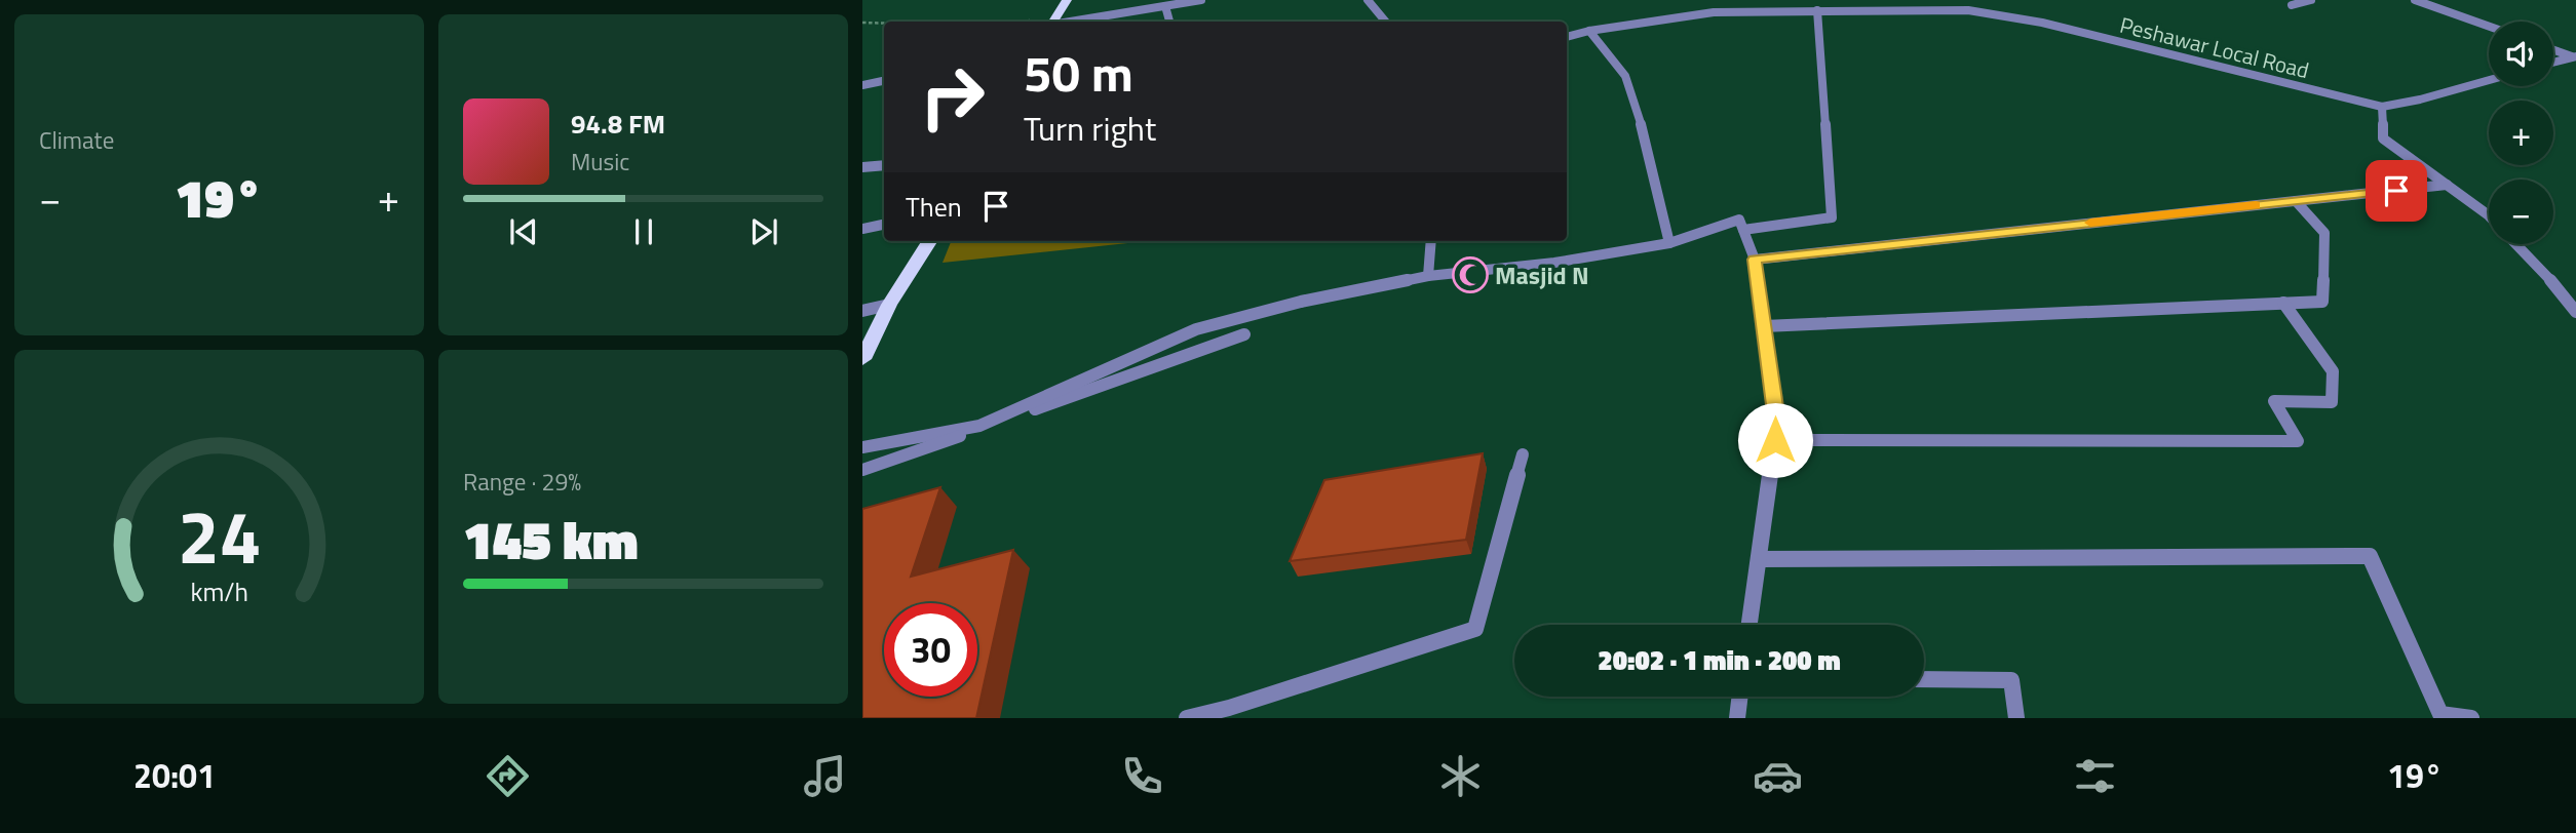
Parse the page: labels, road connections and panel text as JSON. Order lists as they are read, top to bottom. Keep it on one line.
{"streets":{"street":["Peshawar Local Road"]},"places":{"mosque":["Masjid N"]},"page":{"tile":["Climate",["Range · 29%","145 km"]],"map_buttons":["+","−"],"turn":["50 m","Turn right"],"song":["94.8 FM","Music"],"heat":["−","19°","+"],"then":"Then","limit":"30","trip":"20:02 · 1 min · 200 m","tabs":["20:01","19°"],"gauge":["24","km/h"]}}
